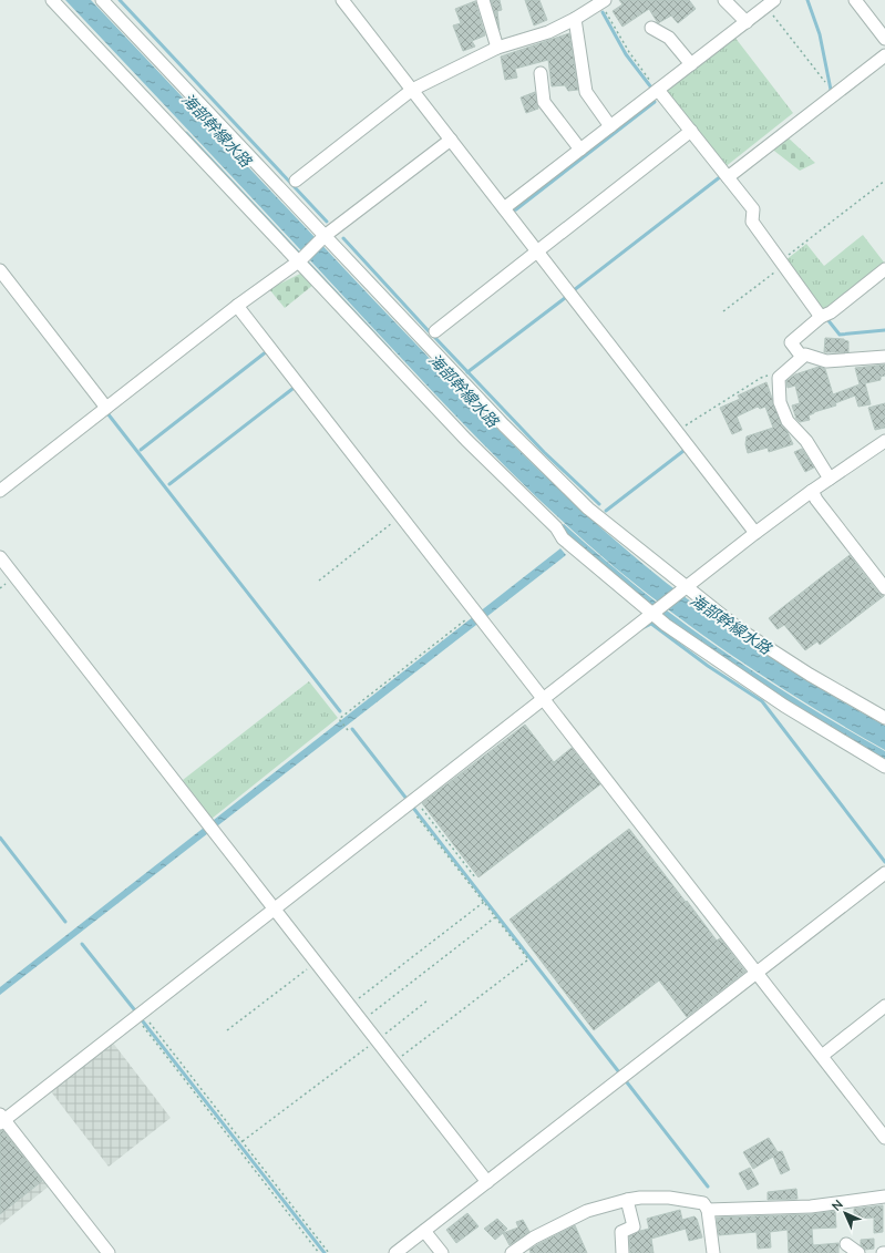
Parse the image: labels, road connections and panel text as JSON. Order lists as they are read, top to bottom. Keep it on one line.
{"water":["海部幹線水路"],"north":"top left"}
